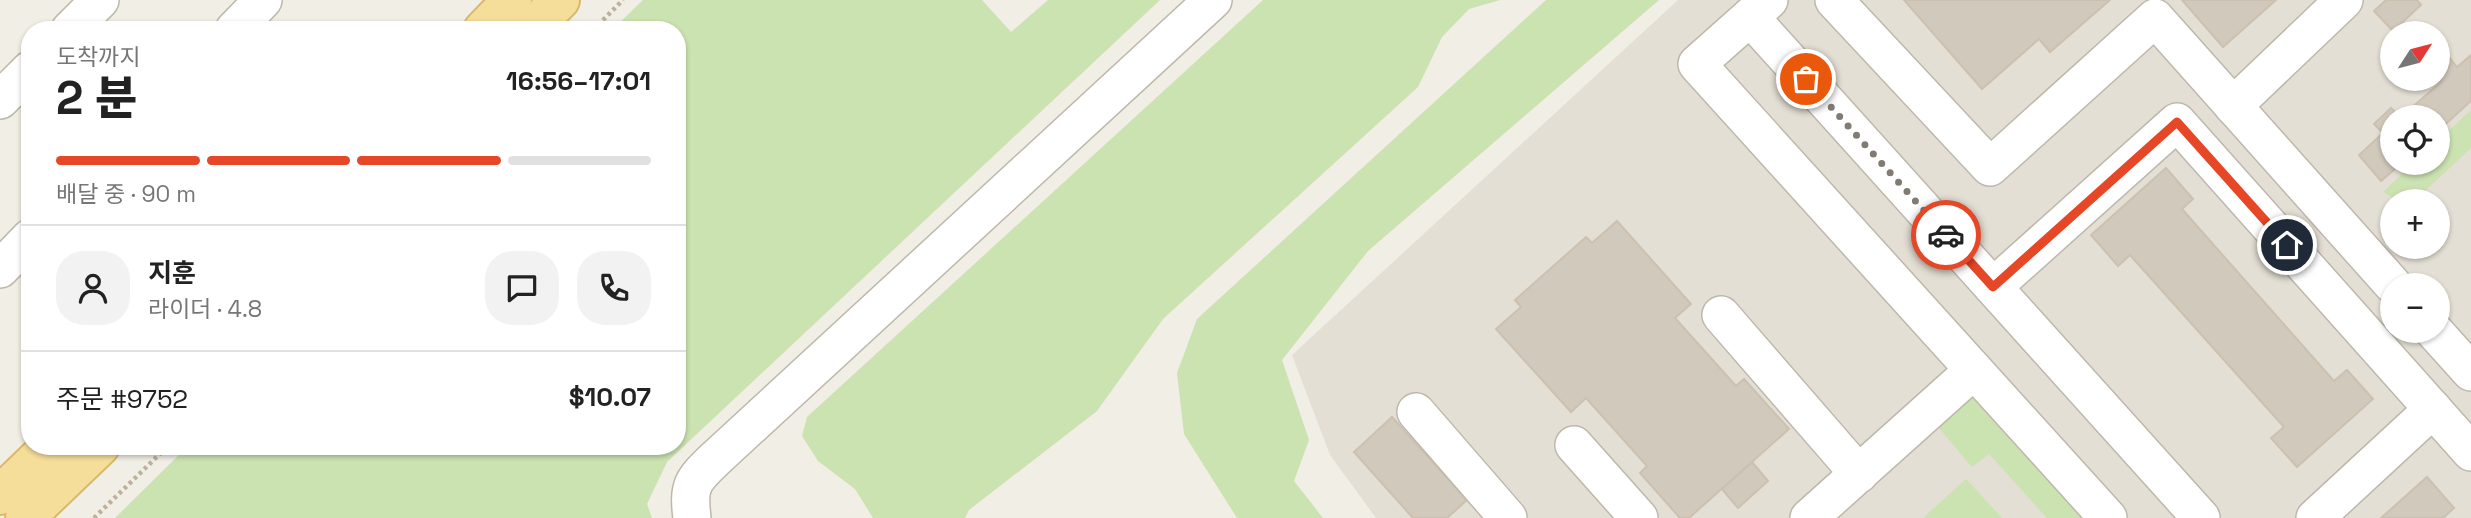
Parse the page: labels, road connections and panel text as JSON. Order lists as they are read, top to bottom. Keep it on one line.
{"north":"top right","page":{"map_buttons":["+","−"],"heading":["2 분","도착까지","16:56–17:01"],"panel":["지훈","라이더 · 4.8","주문 #9752","$10.07"],"bar":"배달 중 · 90 m"}}
